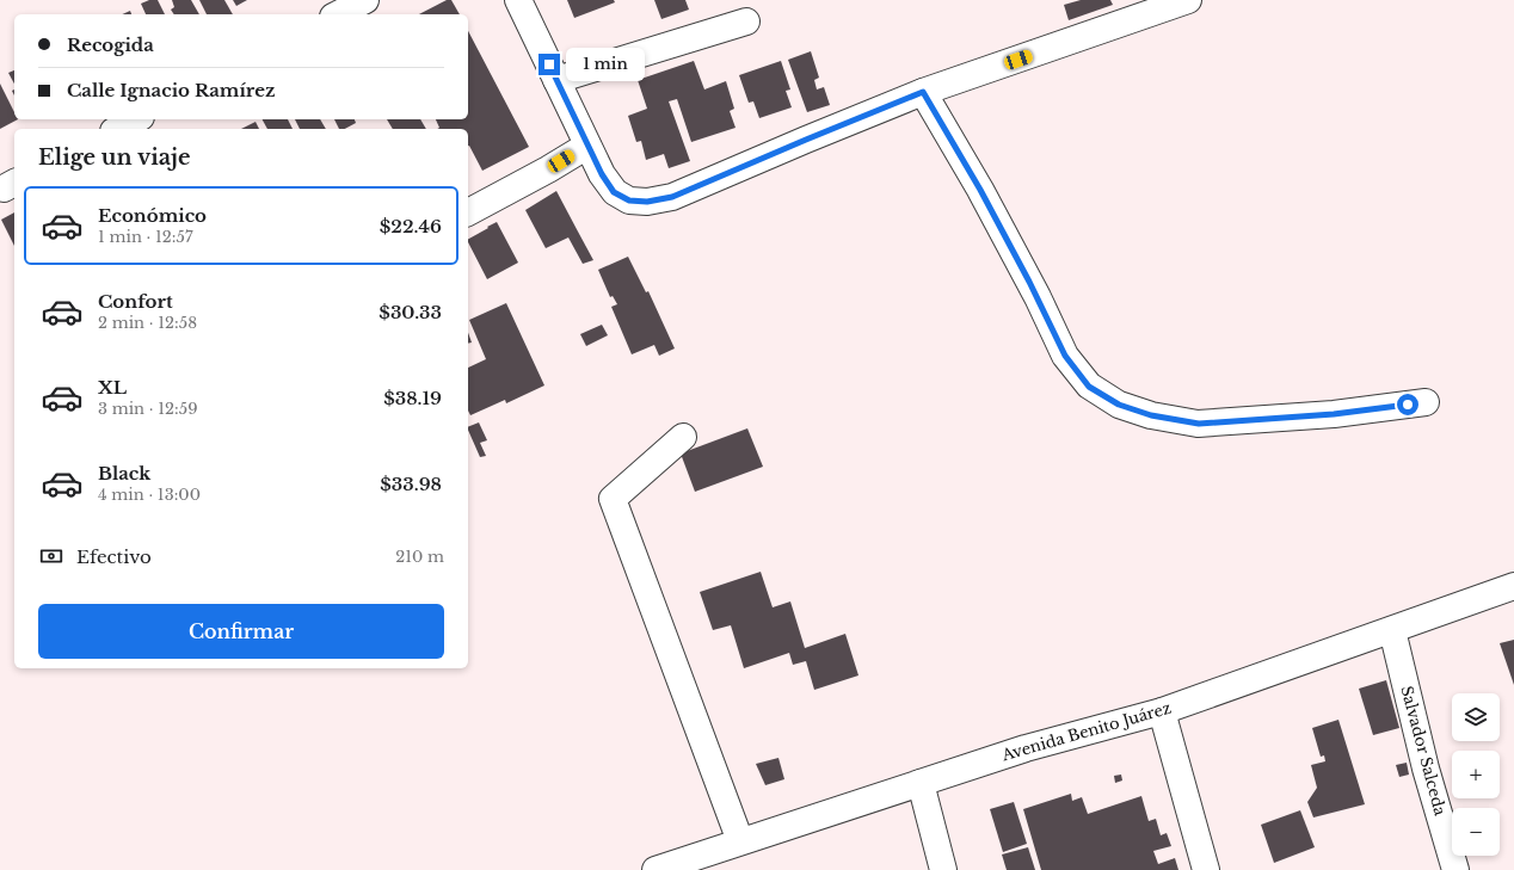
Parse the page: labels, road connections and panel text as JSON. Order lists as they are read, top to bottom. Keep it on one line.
{"streets":{"street":["Avenida Benito Juárez","Salvador Salceda"]},"crossings":[["Avenida Benito Juárez","Salvador Salceda"]],"page":{"banner":["Recogida","Calle Ignacio Ramírez"],"bubble":"1 min","heading":"Elige un viaje","list":[{"name":"Económico","note":"1 min · 12:57","value":"$22.46"},{"name":"Confort","note":"2 min · 12:58","value":"$30.33"},{"name":"XL","note":"3 min · 12:59","value":"$38.19"},{"name":"Black","note":"4 min · 13:00","value":"$33.98"}],"pay":["Efectivo","210 m"],"buttons":"Confirmar","map_buttons":["+","−"]}}
